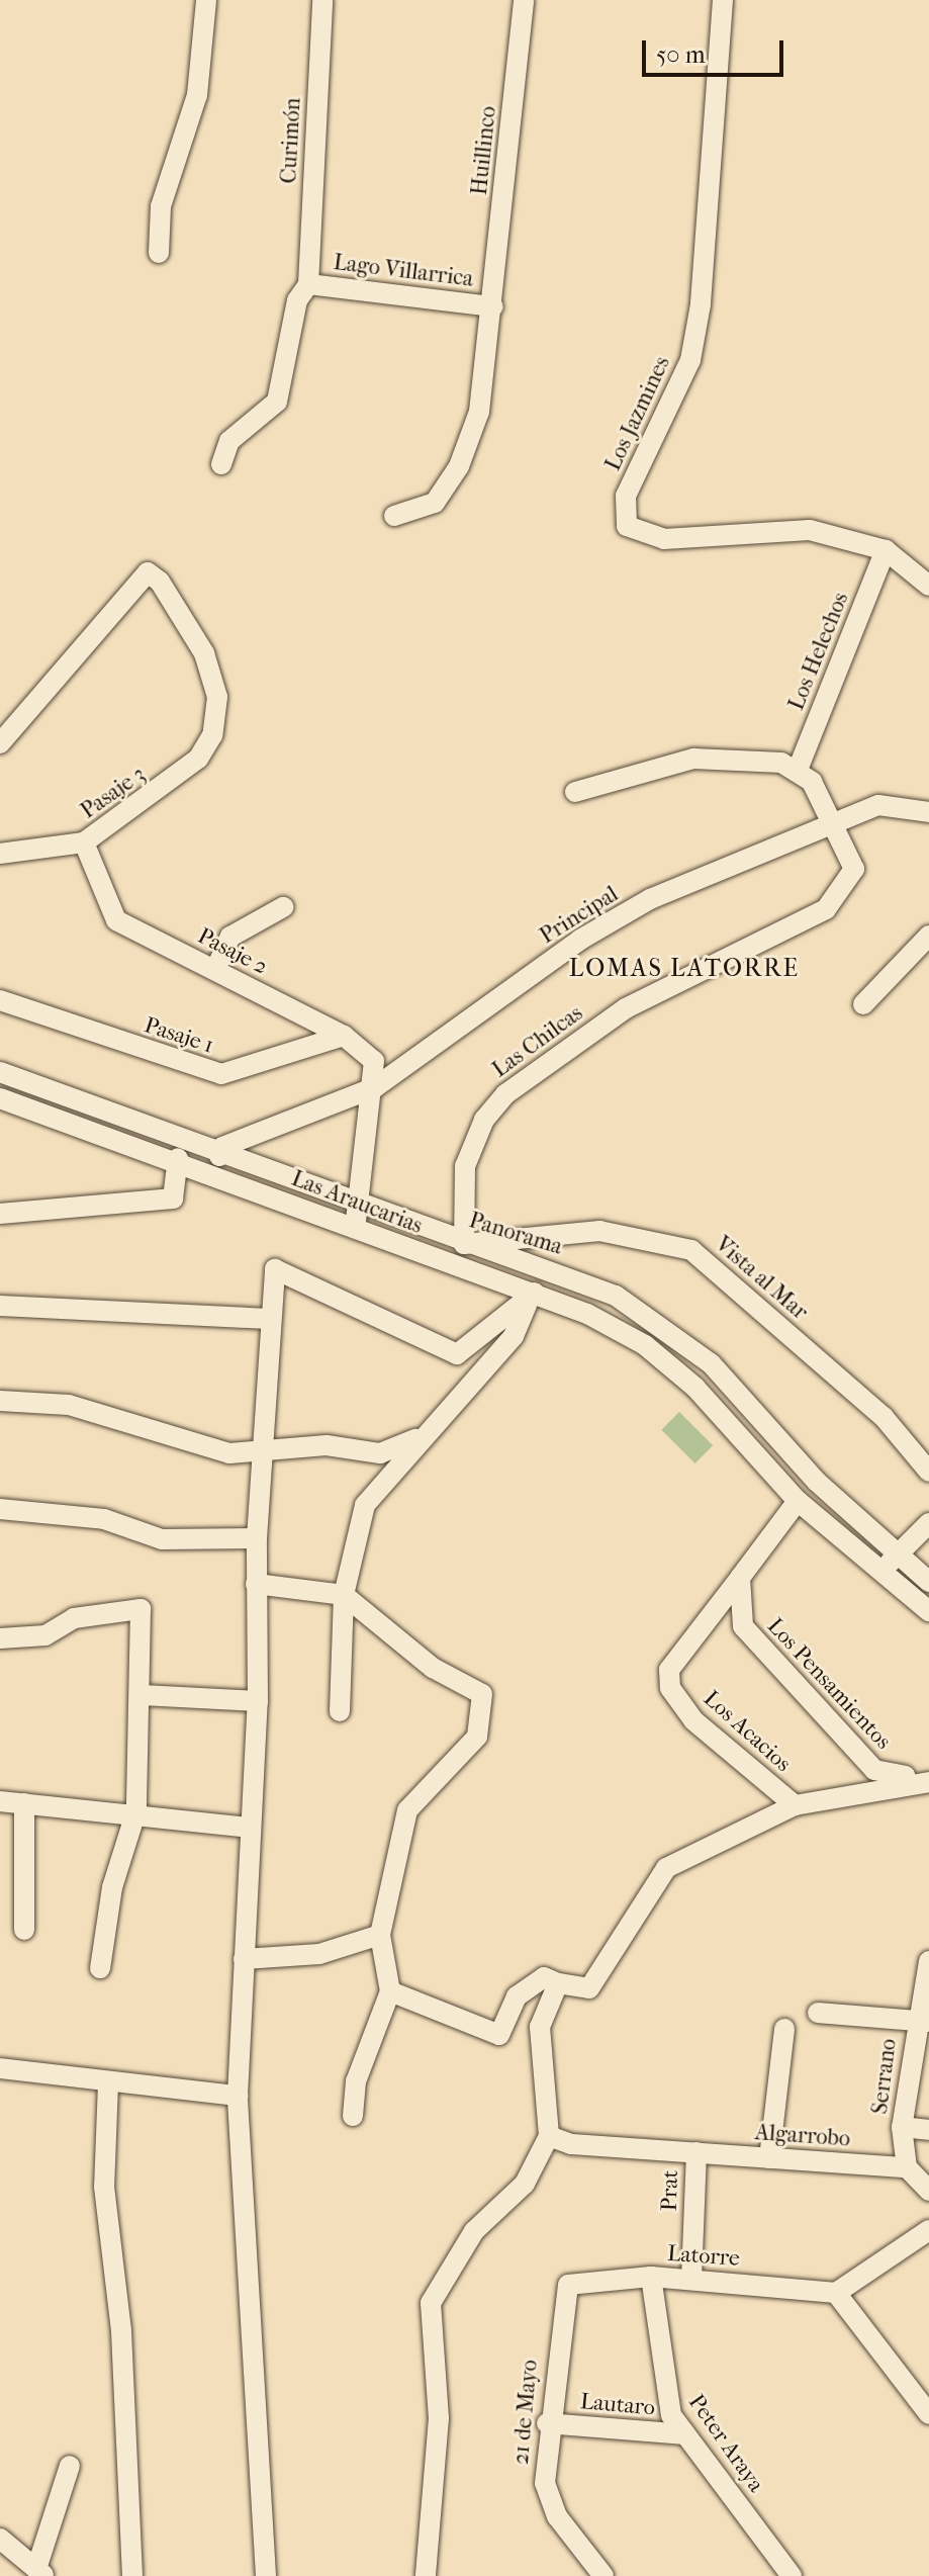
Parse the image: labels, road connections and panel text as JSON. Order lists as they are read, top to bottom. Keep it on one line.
{"streets":{"street":["Curimón","Huillinco","Lago Villarrica","Los Jazmines","Los Helechos","Pasaje 3","Principal","Pasaje 2","Pasaje 1","Las Chilcas","Las Araucarias","Panorama","Vista al Mar","Los Pensamientos","Los Acacios","Serrano","Algarrobo","Prat","Latorre","Lautaro","21 de Mayo","Peter Araya"]},"crossings":[["Curimón","Lago Villarrica"],["Huillinco","Lago Villarrica"],["Los Jazmines","Los Helechos"],["Pasaje 3","Pasaje 2"],["Principal","Pasaje 2"],["Principal","Las Chilcas"],["Principal","Panorama"],["Pasaje 2","Pasaje 1"],["Las Chilcas","Panorama"],["Las Chilcas","Vista al Mar"],["Panorama","Vista al Mar"],["Los Pensamientos","Los Acacios"],["Serrano","Algarrobo"],["Algarrobo","Prat"],["Prat","Latorre"],["Latorre","21 de Mayo"],["Latorre","Peter Araya"],["Lautaro","21 de Mayo"],["Lautaro","Peter Araya"]],"districts":["LOMAS LATORRE"],"scale_bar":"50 m"}
